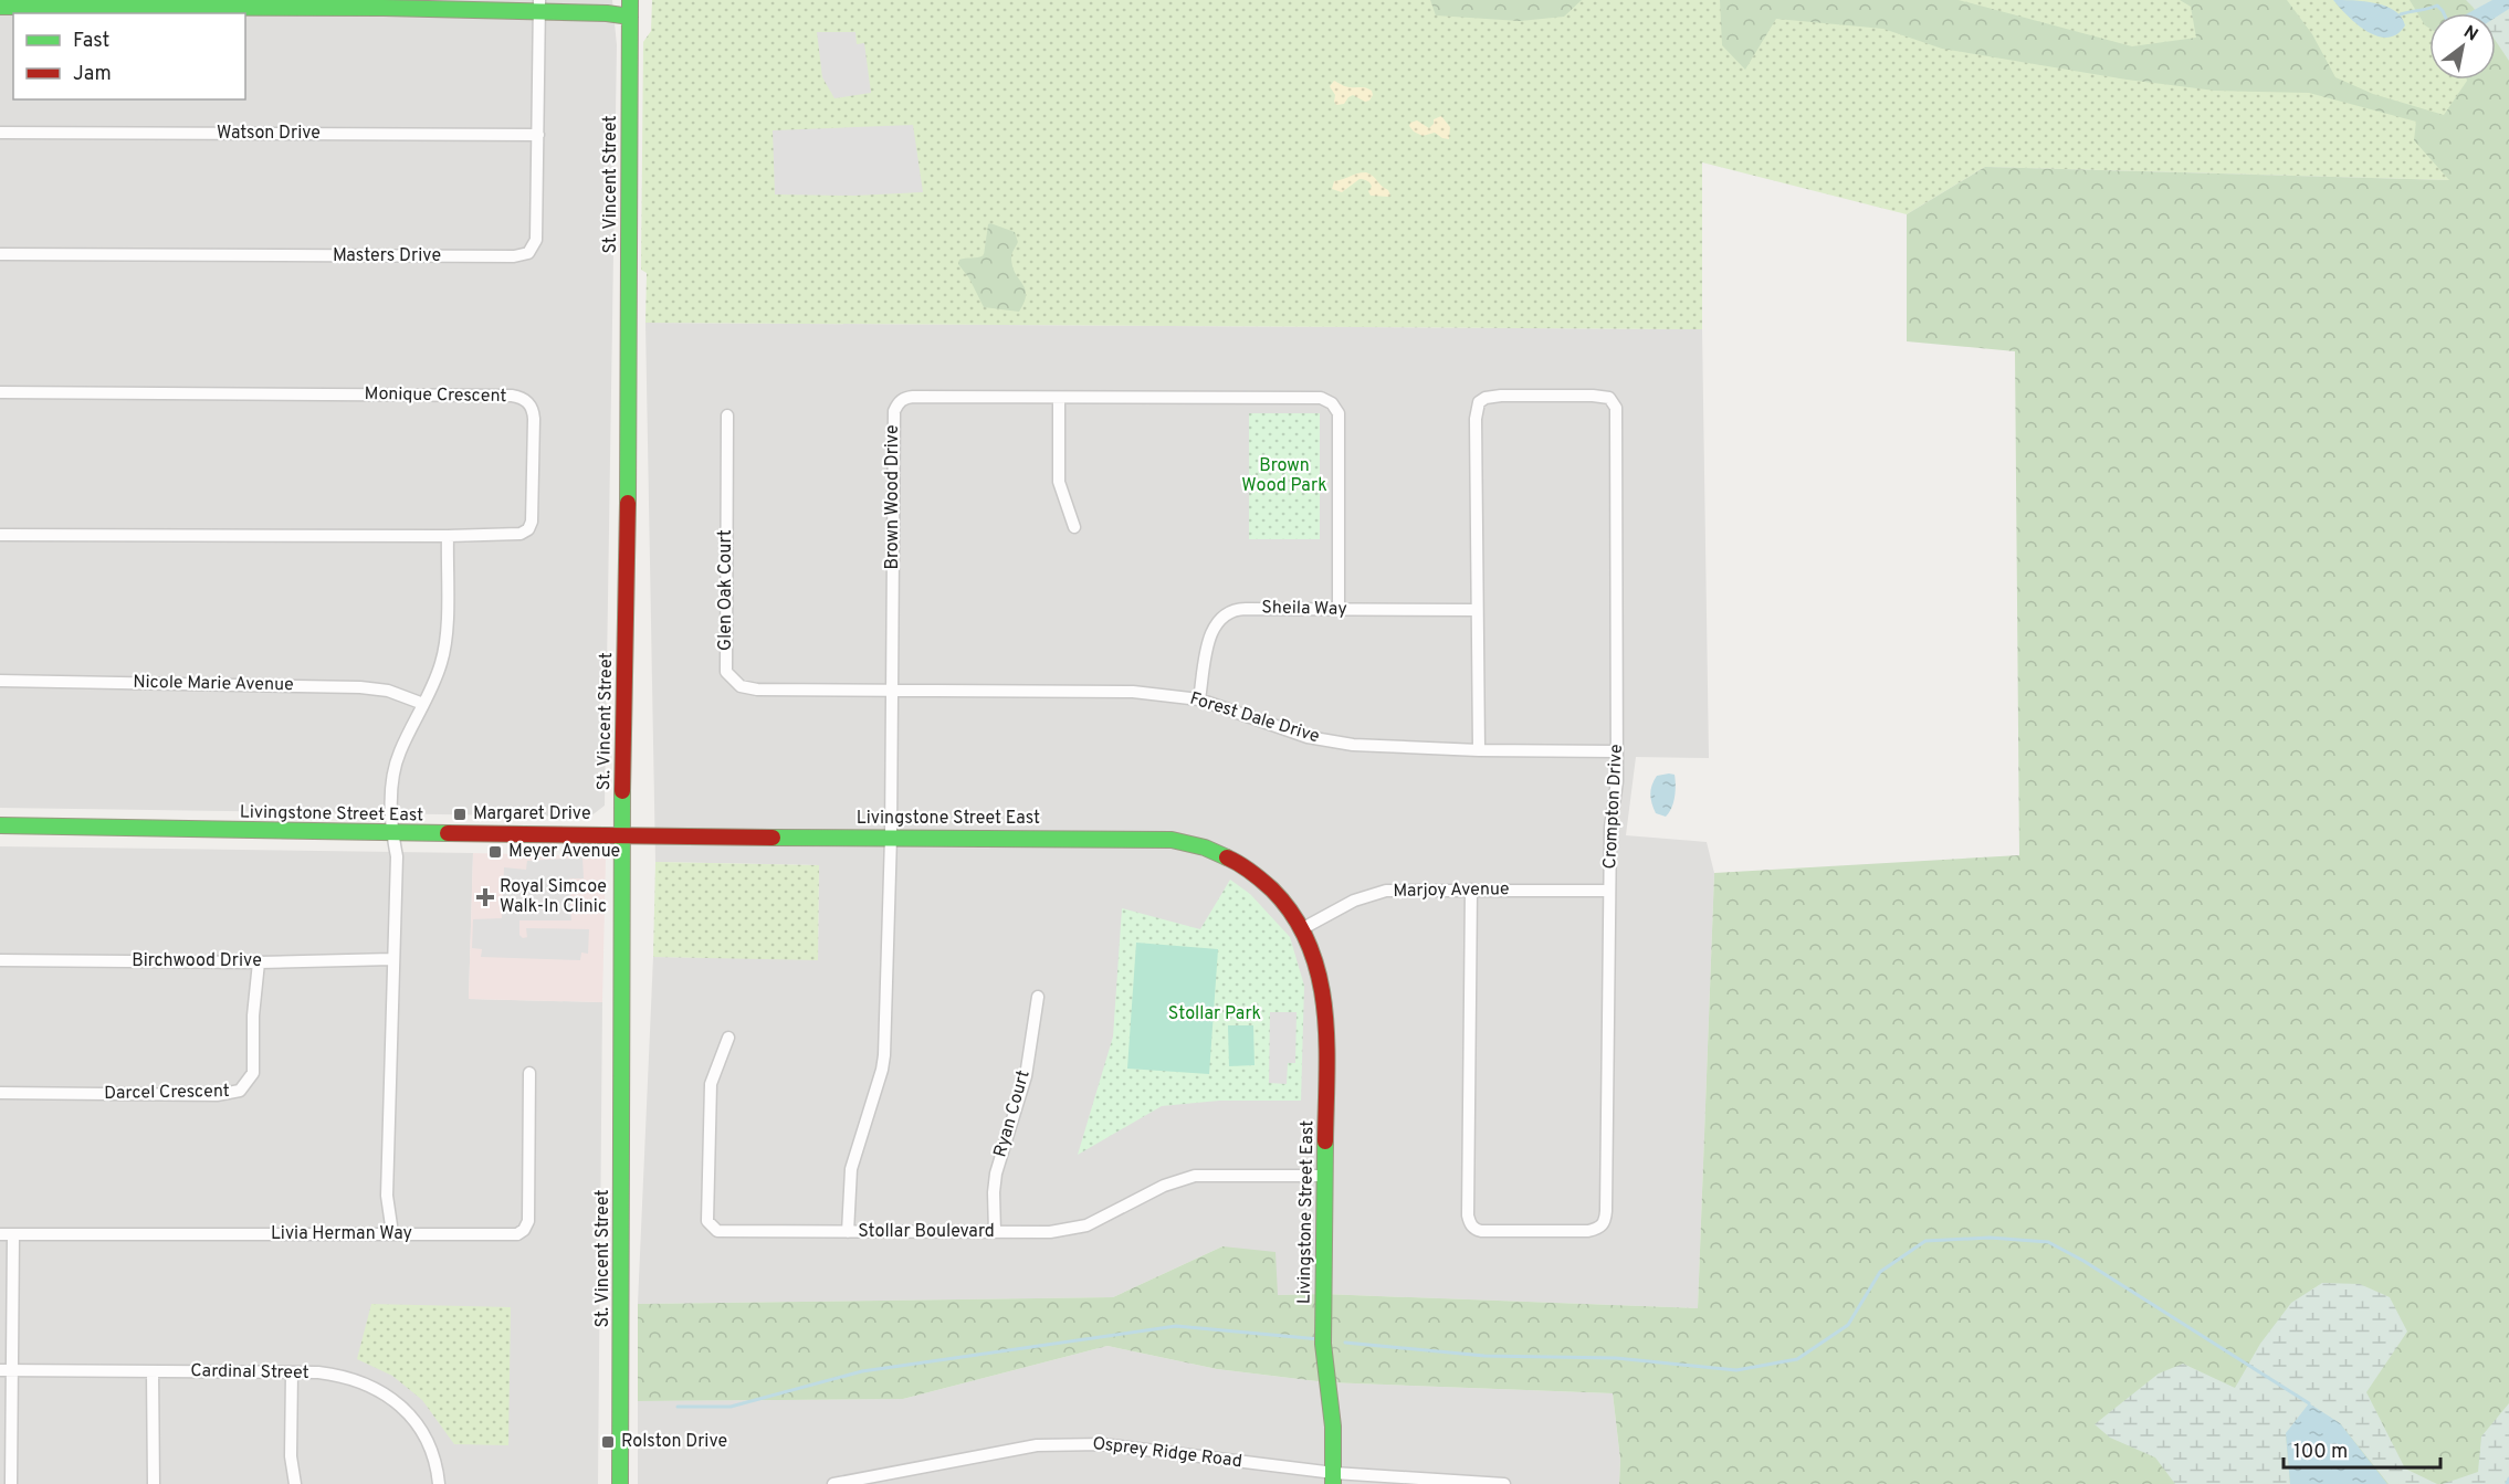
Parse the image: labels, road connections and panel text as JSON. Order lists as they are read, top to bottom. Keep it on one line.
{"streets":{"street":["Watson Drive","St. Vincent Street","Masters Drive","Monique Crescent","Brown Wood Drive","Glen Oak Court","Sheila Way","Nicole Marie Avenue","Forest Dale Drive","Crompton Drive","Livingstone Street East","Marjoy Avenue","Birchwood Drive","Darcel Crescent","Ryan Court","Stollar Boulevard","Livia Herman Way","Cardinal Street","Osprey Ridge Road"]},"crossings":[["Watson Drive","Masters Drive"],["St. Vincent Street","Livingstone Street East"],["Brown Wood Drive","Glen Oak Court"],["Brown Wood Drive","Sheila Way"],["Brown Wood Drive","Forest Dale Drive"],["Brown Wood Drive","Livingstone Street East"],["Brown Wood Drive","Stollar Boulevard"],["Glen Oak Court","Forest Dale Drive"],["Sheila Way","Forest Dale Drive"],["Sheila Way","Crompton Drive"],["Forest Dale Drive","Crompton Drive"],["Crompton Drive","Marjoy Avenue"],["Livingstone Street East","Marjoy Avenue"],["Livingstone Street East","Stollar Boulevard"],["Livingstone Street East","Osprey Ridge Road"],["Birchwood Drive","Darcel Crescent"],["Ryan Court","Stollar Boulevard"]],"parks":["Brown Wood Park","Stollar Park"],"places":{"transit":["Margaret Drive","Meyer Avenue","Rolston Drive"],"health":["Royal Simcoe Walk-In Clinic"]},"legend":["Fast","Jam"],"scale_bar":"100 m","north":"top right"}
